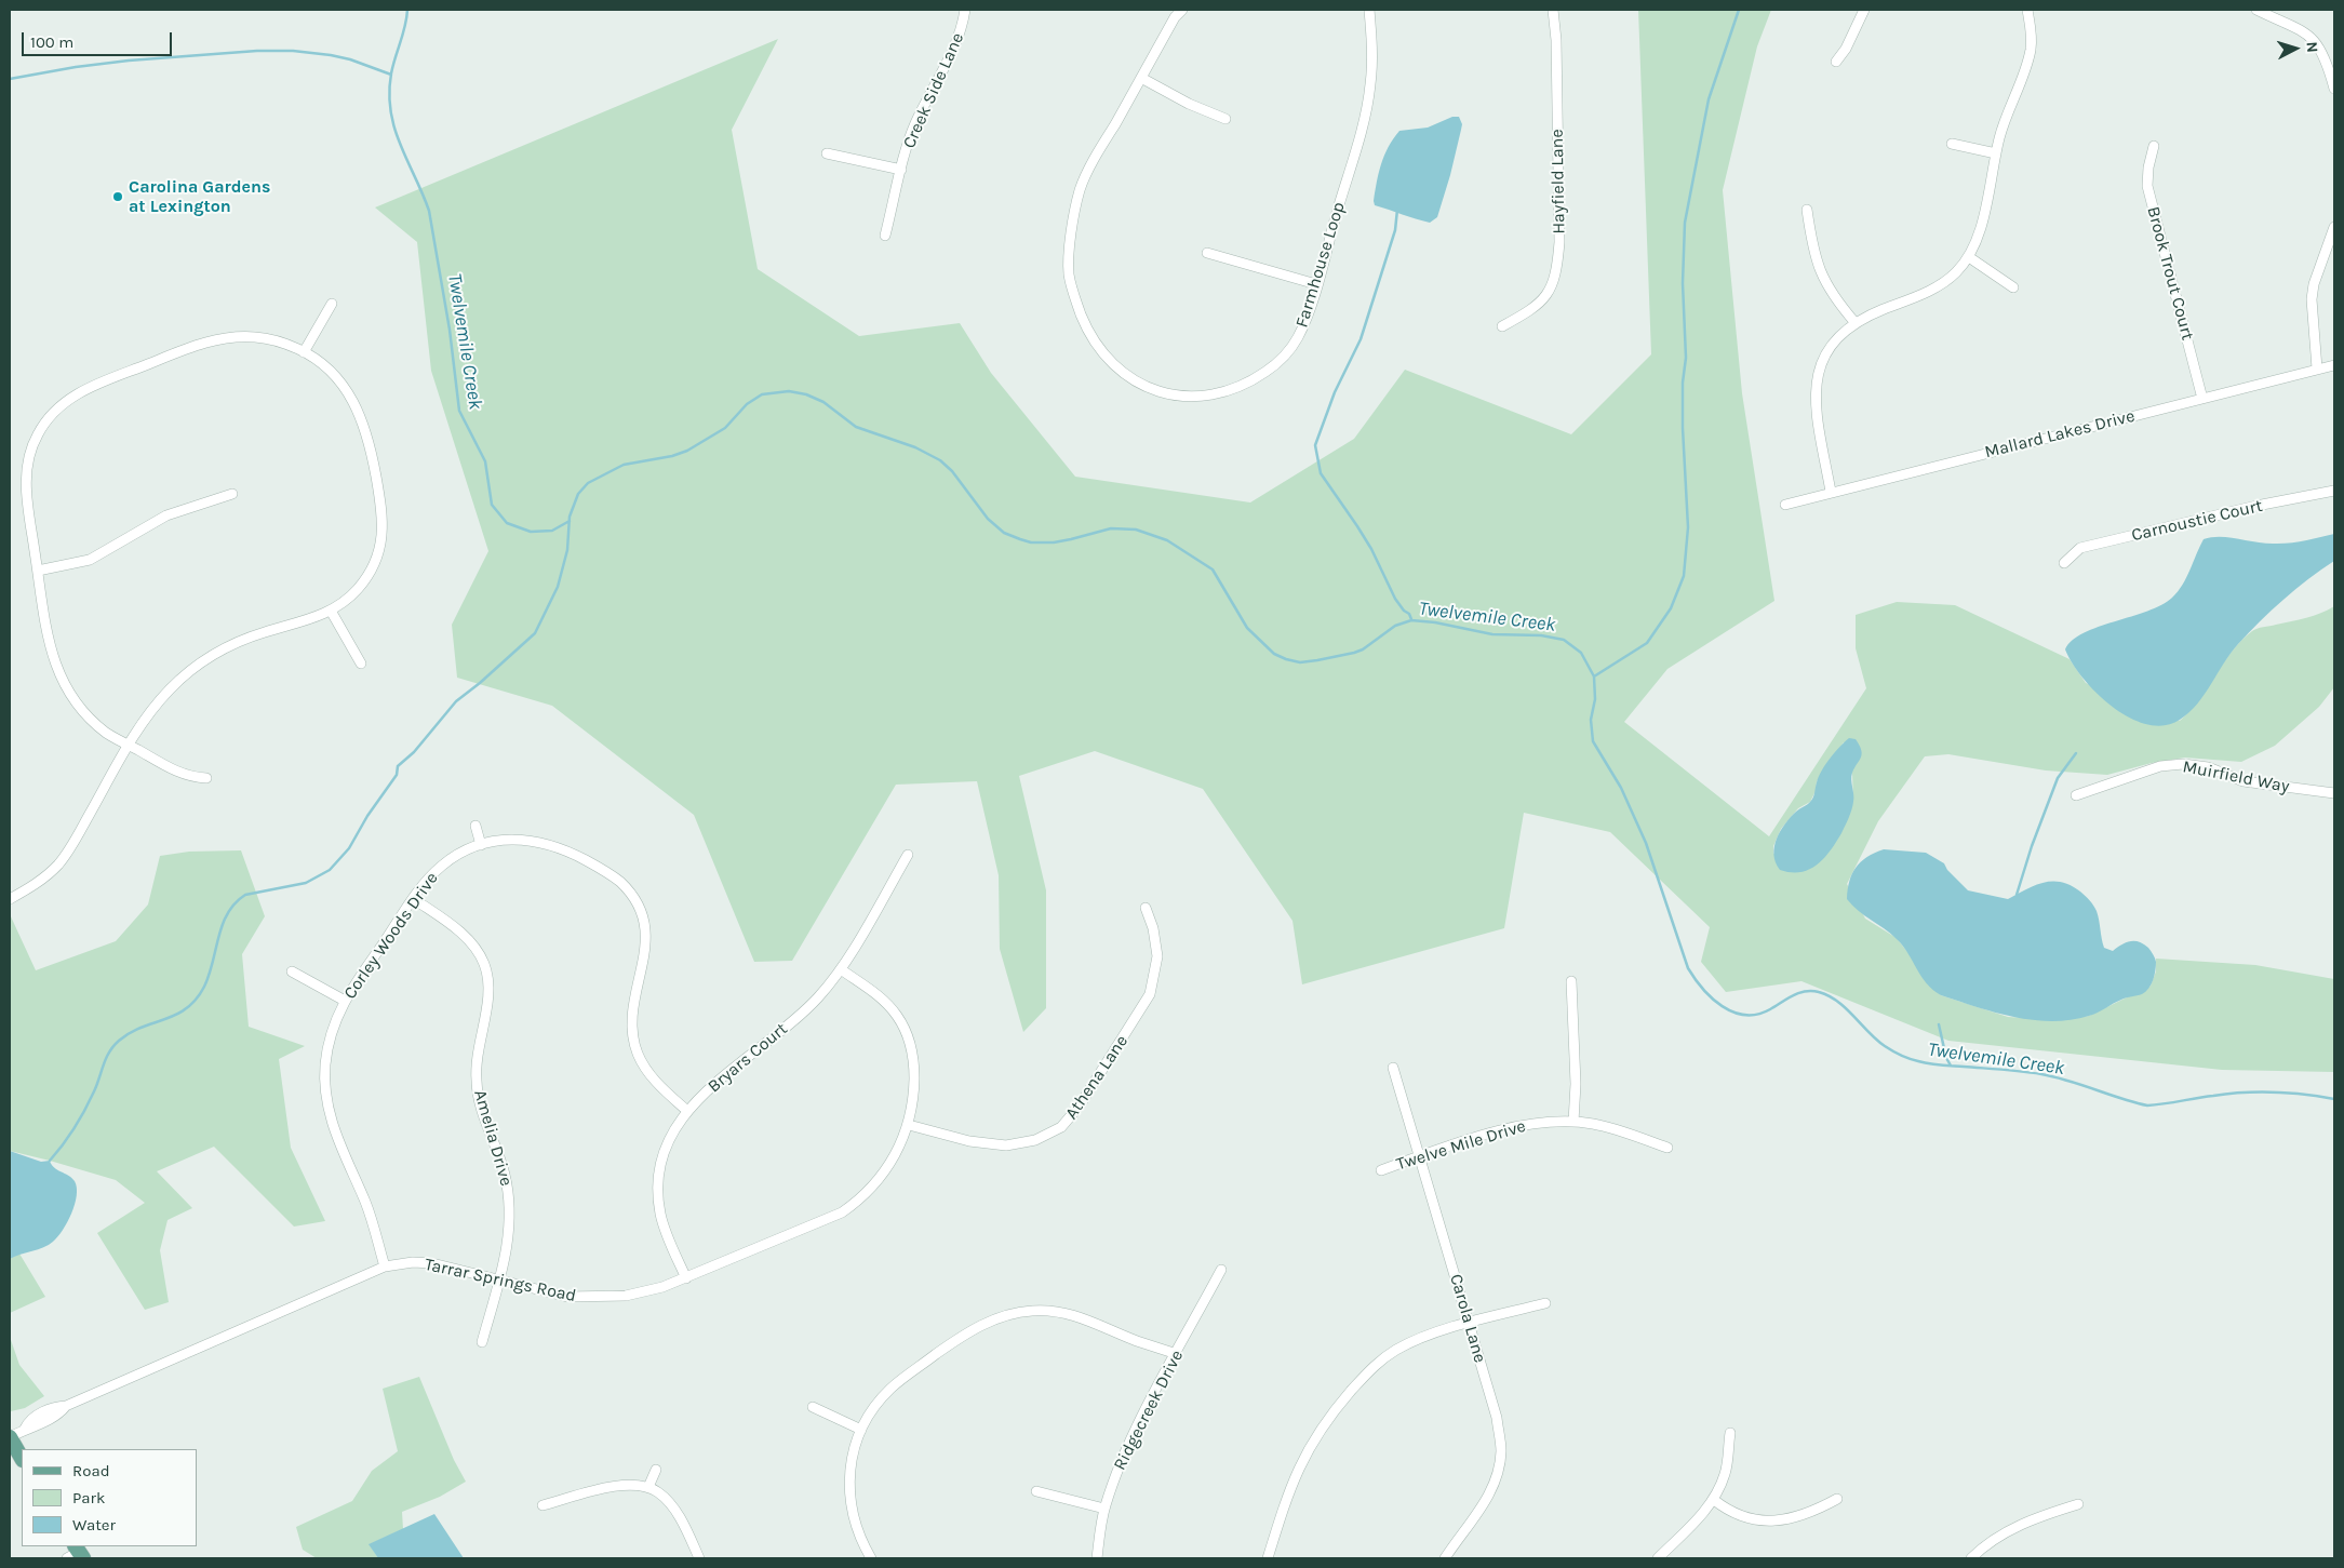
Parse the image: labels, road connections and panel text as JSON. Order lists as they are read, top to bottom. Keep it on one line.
{"streets":{"street":["Creek Side Lane","Hayfield Lane","Farmhouse Loop","Brook Trout Court","Mallard Lakes Drive","Carnoustie Court","Muirfield Way","Corley Woods Drive","Bryars Court","Athena Lane","Amelia Drive","Twelve Mile Drive","Tarrar Springs Road","Carola Lane","Ridgecreek Drive"]},"crossings":[["Brook Trout Court","Mallard Lakes Drive"],["Corley Woods Drive","Bryars Court"],["Corley Woods Drive","Amelia Drive"],["Corley Woods Drive","Tarrar Springs Road"],["Bryars Court","Tarrar Springs Road"],["Athena Lane","Tarrar Springs Road"],["Amelia Drive","Tarrar Springs Road"],["Twelve Mile Drive","Carola Lane"]],"water":["Twelvemile Creek"],"places":["Carolina Gardens at Lexington"],"legend":["Road","Park","Water"],"scale_bar":"100 m","north":"right"}
